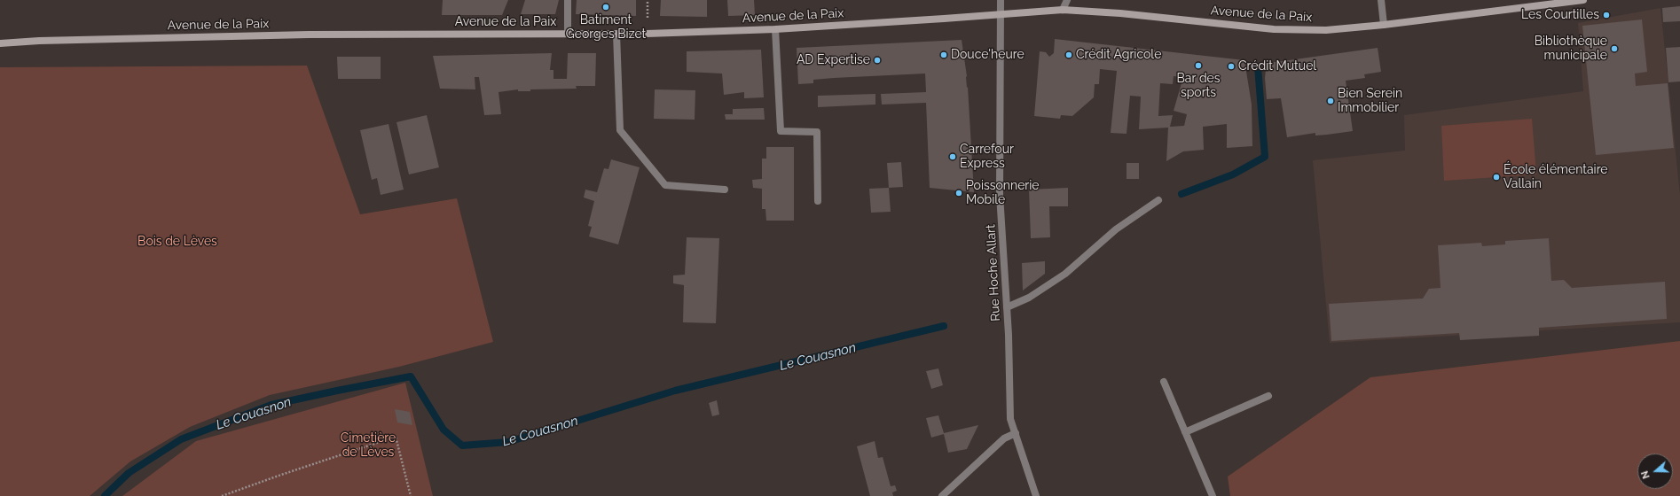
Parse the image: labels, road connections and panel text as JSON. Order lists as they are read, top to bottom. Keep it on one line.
{"streets":{"main road":["Avenue de la Paix"],"street":["Rue Hoche Allart"]},"crossings":[["Avenue de la Paix","Rue Hoche Allart"]],"water":["Le Couasnon"],"parks":["Bois de Lèves","Cimetière de Lèves"],"places":["Batiment Georges Bizet","Les Courtilles","Bibliothèque municipale","Douce'heure","Crédit Agricole","AD Expertise","Bar des sports","Crédit Mutuel","Bien Serein Immobilier","Carrefour Express","École élémentaire Vallain","Poissonnerie Mobile"],"north":"left"}
